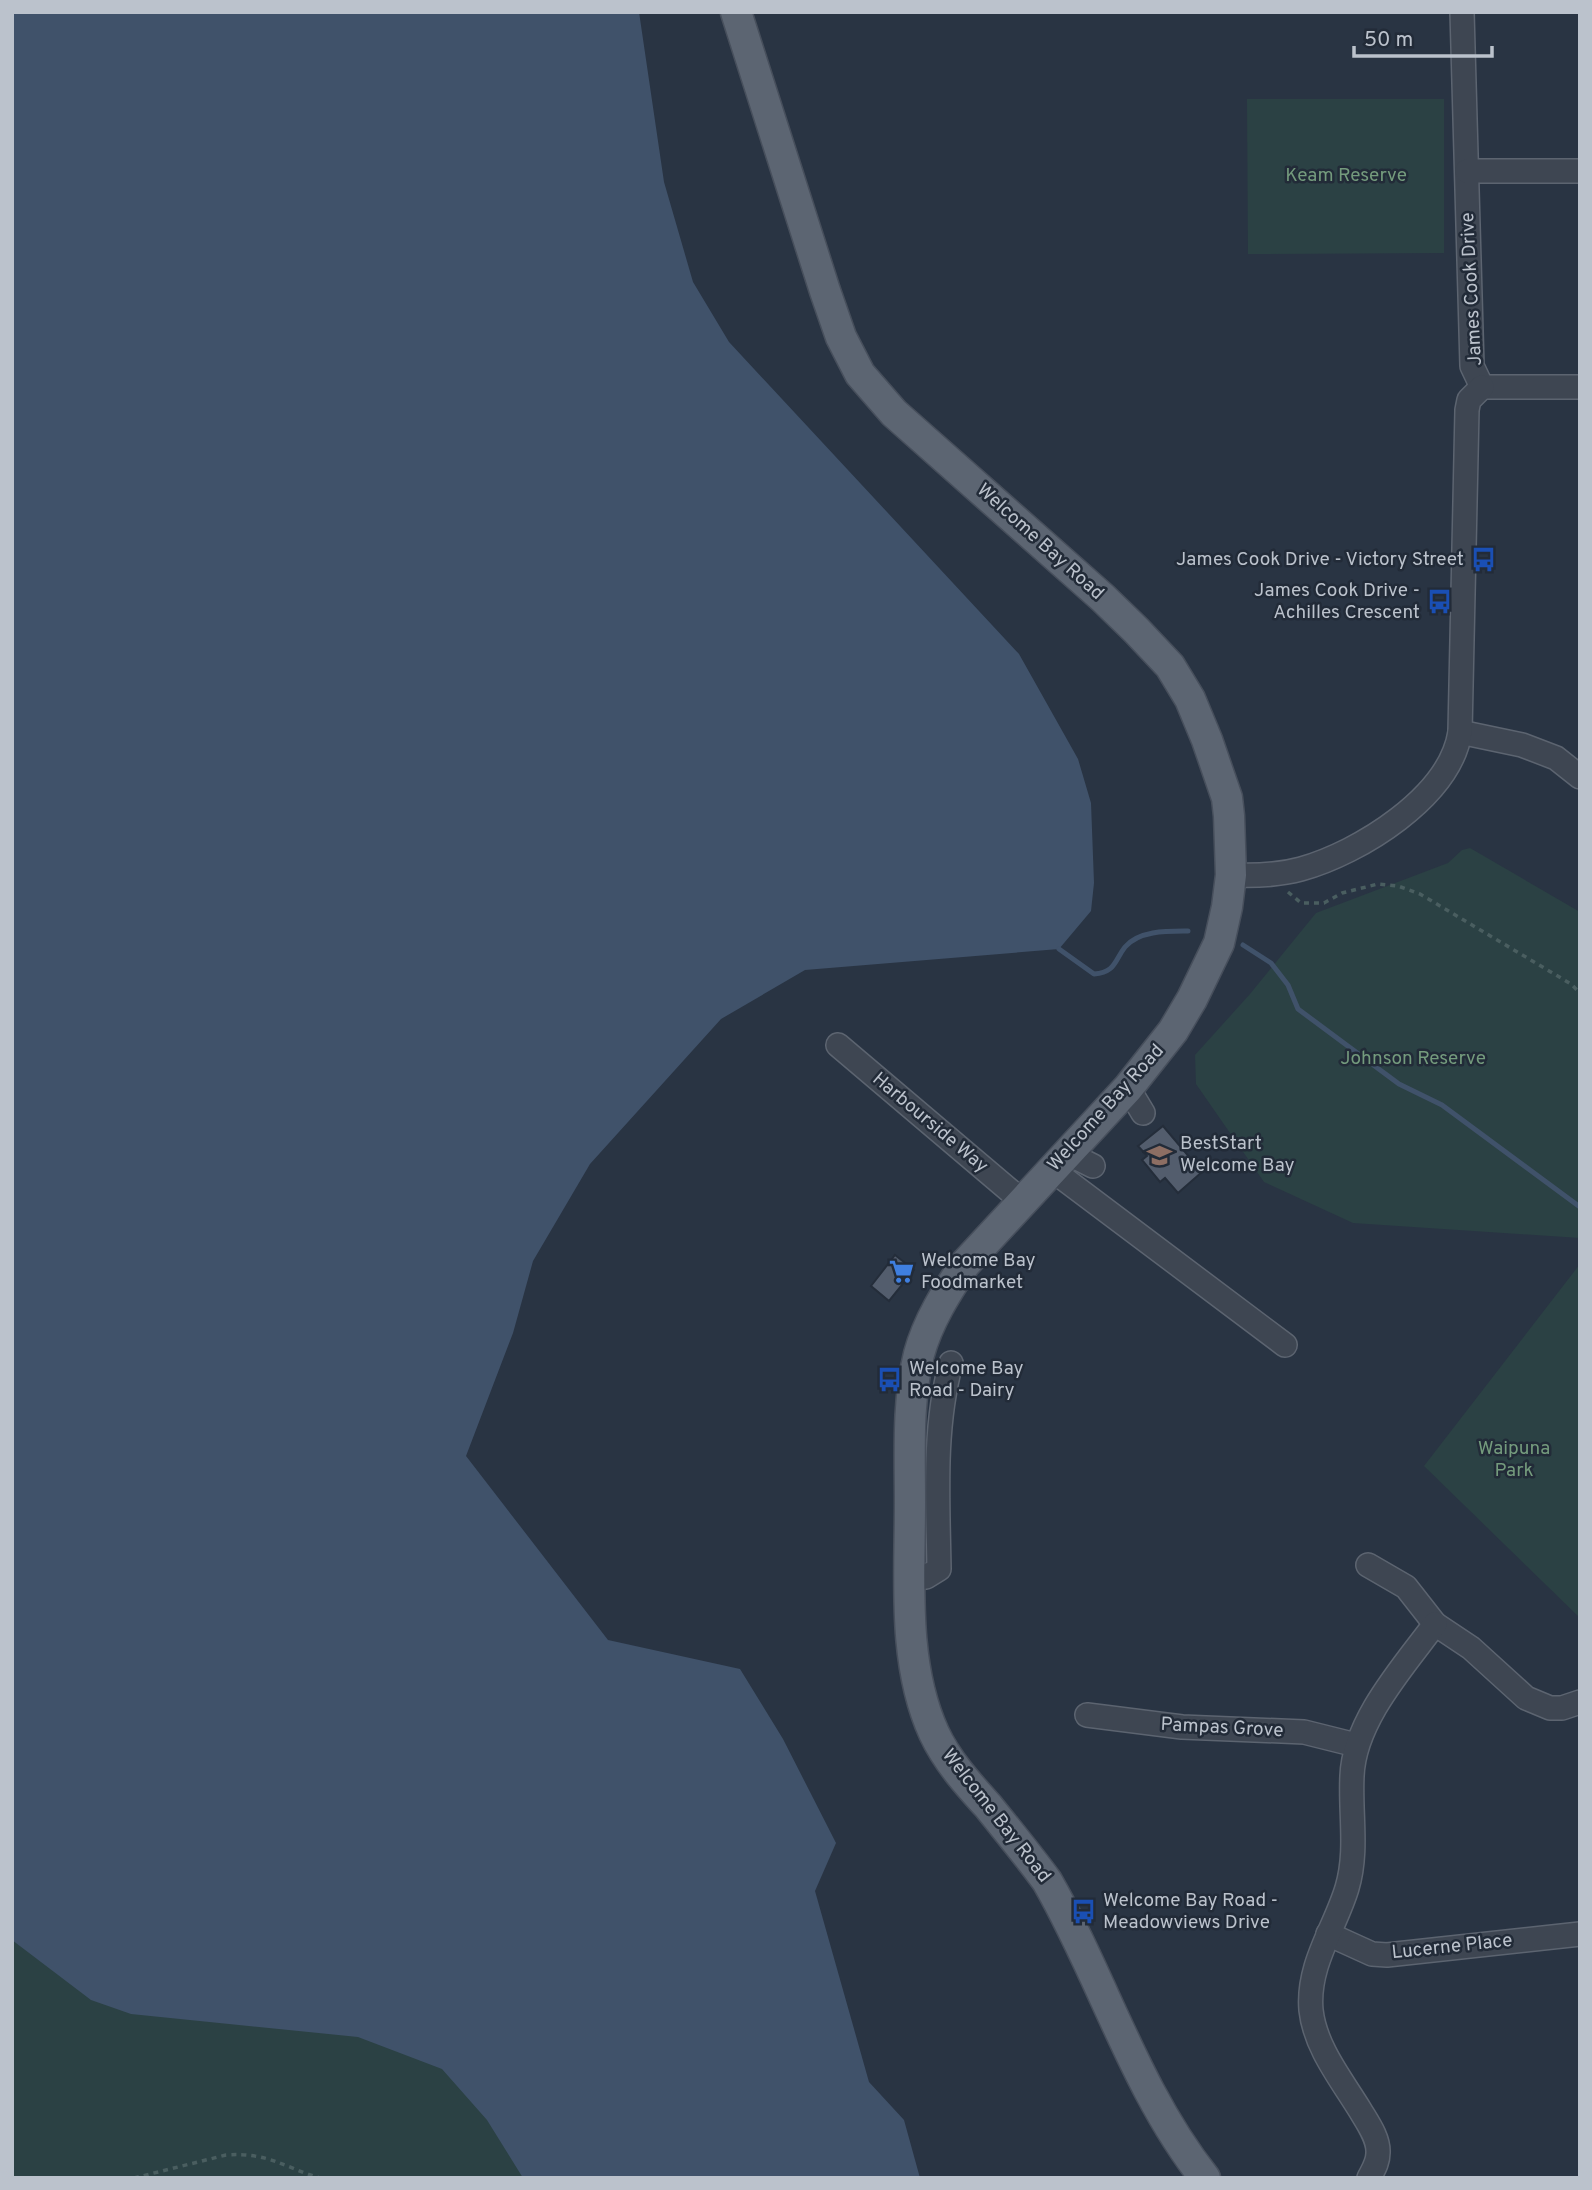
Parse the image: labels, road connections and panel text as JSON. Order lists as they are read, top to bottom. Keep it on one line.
{"streets":{"main road":["Welcome Bay Road"],"street":["James Cook Drive","Harbourside Way","Pampas Grove","Lucerne Place"]},"crossings":[["James Cook Drive","Welcome Bay Road"],["Welcome Bay Road","Harbourside Way"]],"parks":["Keam Reserve","Johnson Reserve","Waipuna Park"],"places":{"bus stop":["James Cook Drive - Victory Street","James Cook Drive - Achilles Crescent","Welcome Bay Road - Dairy","Welcome Bay Road - Meadowviews Drive"],"school or university":["BestStart Welcome Bay"],"supermarket":["Welcome Bay Foodmarket"]},"scale_bar":"50 m"}
